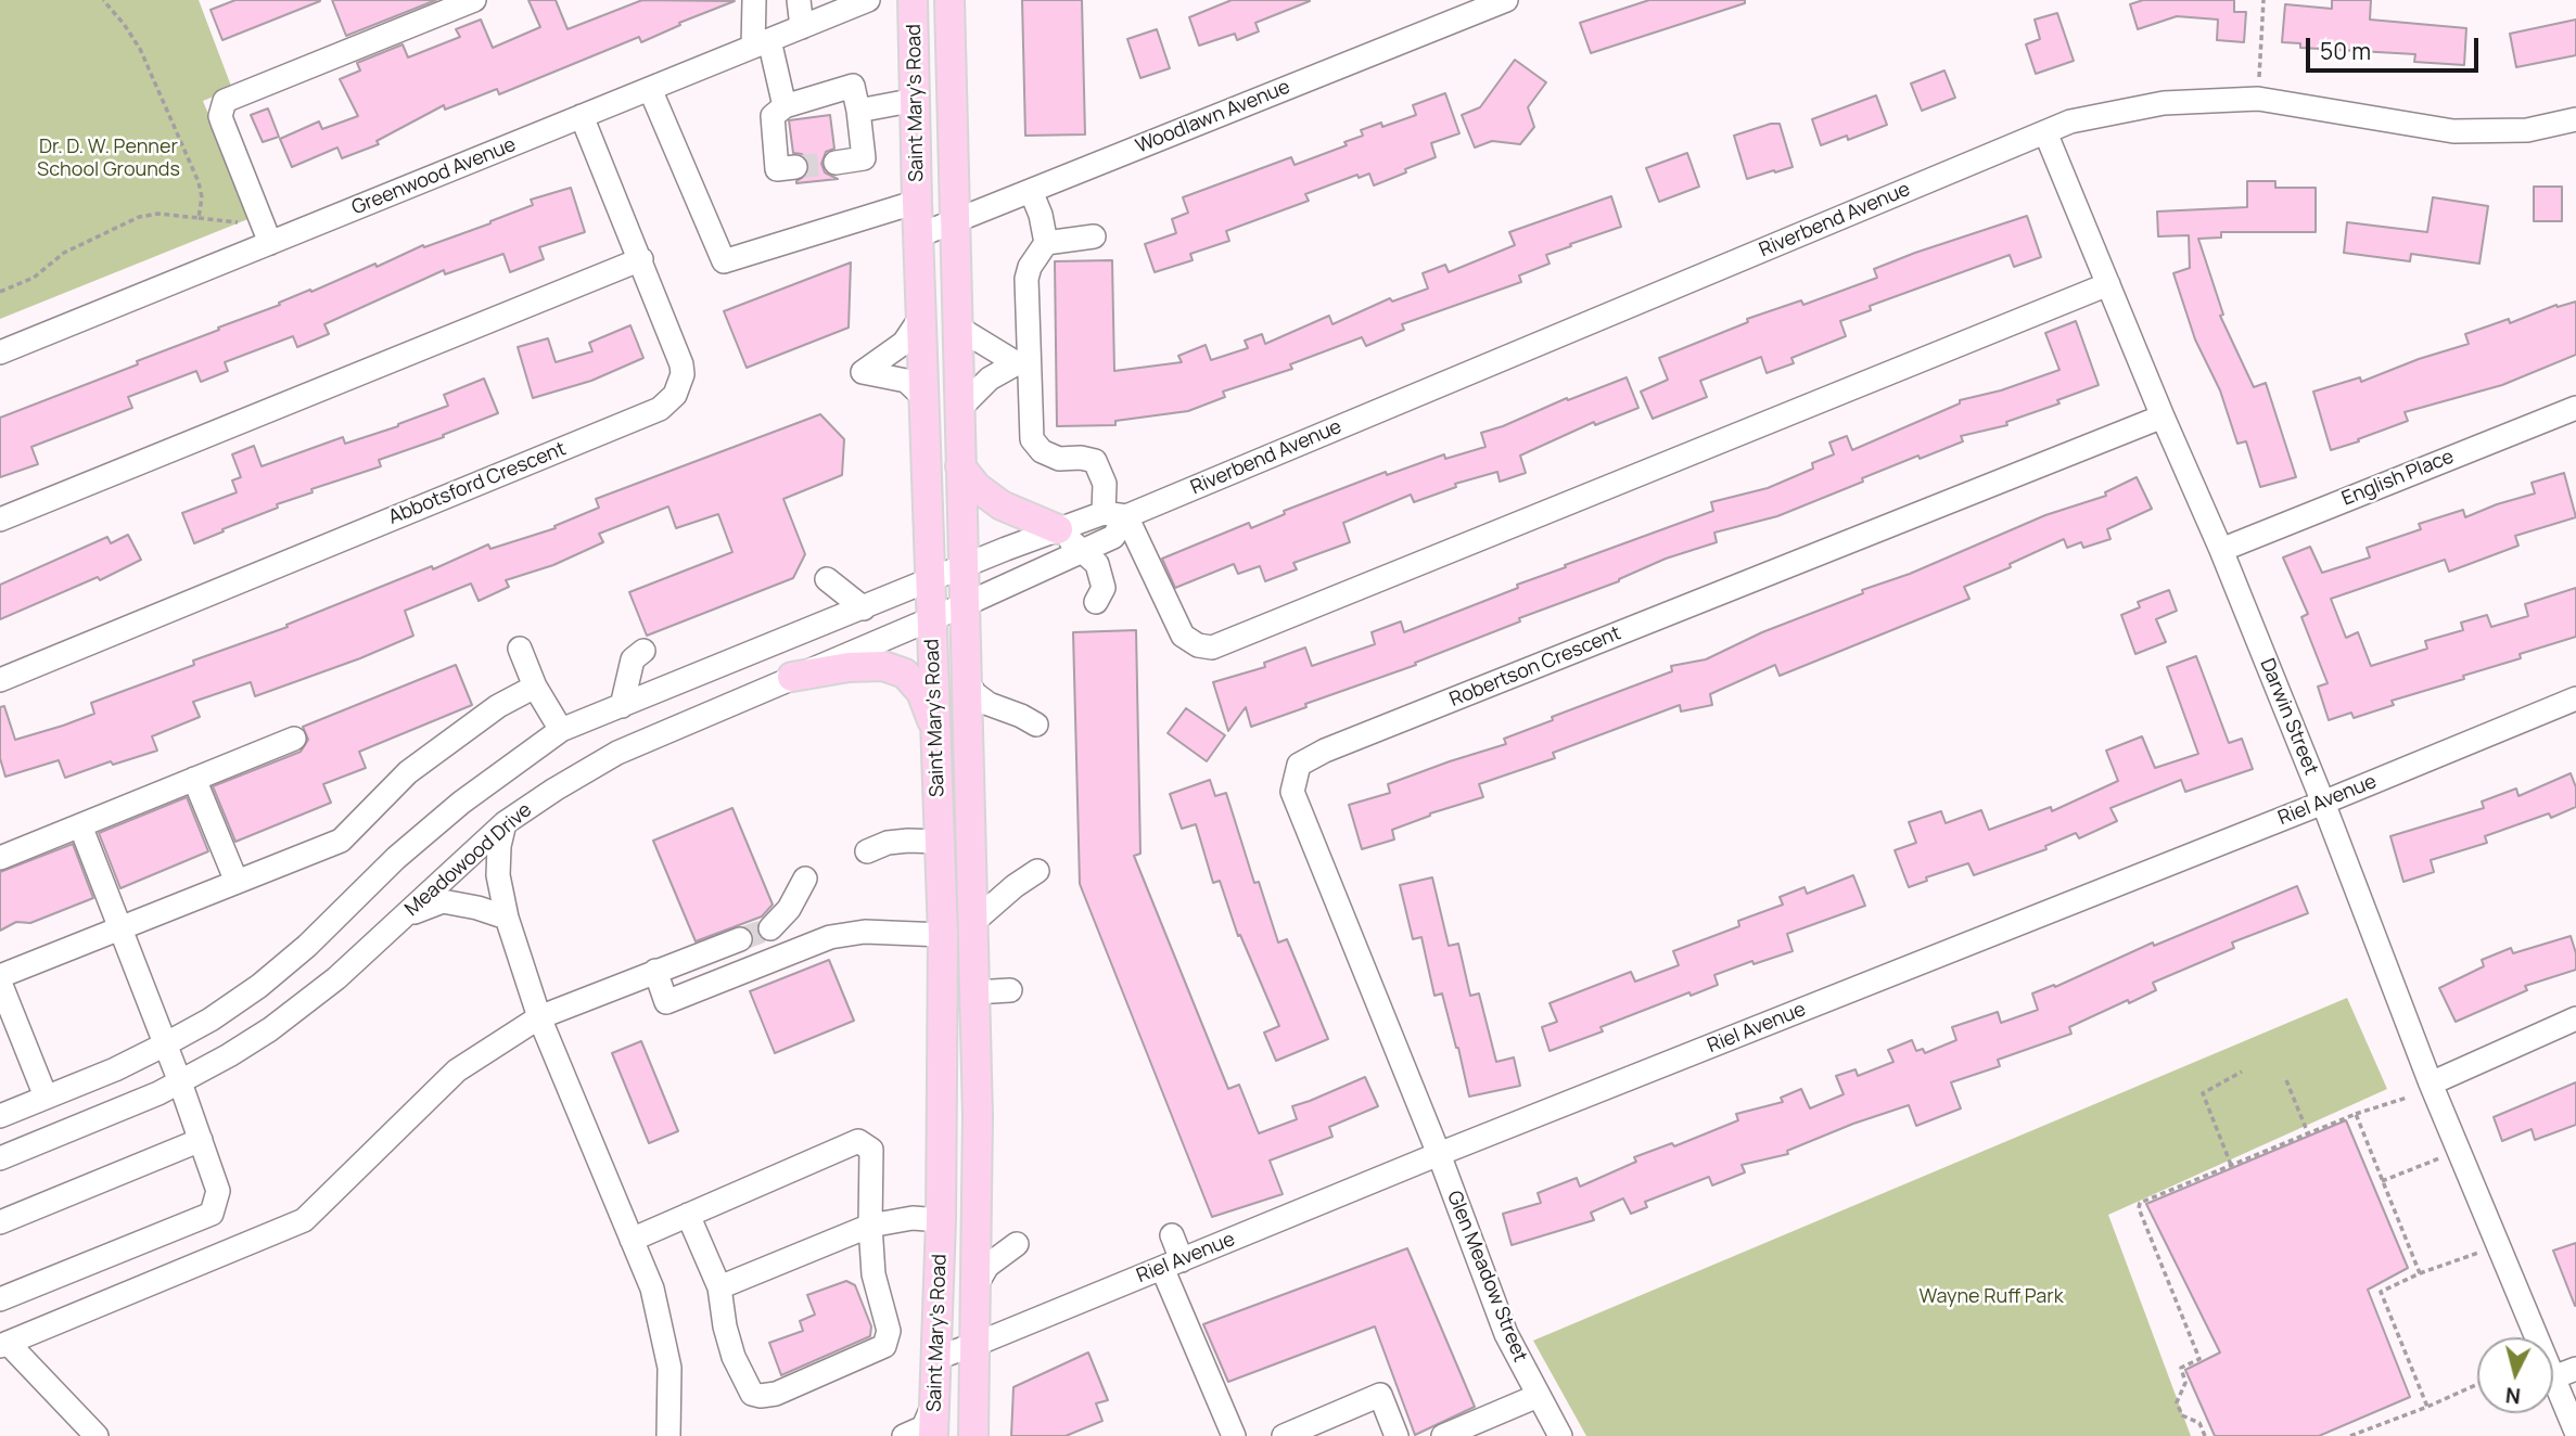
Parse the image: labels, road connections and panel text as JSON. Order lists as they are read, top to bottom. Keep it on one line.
{"streets":{"main road":["Saint Mary's Road"],"street":["Woodlawn Avenue","Greenwood Avenue","Riverbend Avenue","English Place","Abbotsford Crescent","Robertson Crescent","Darwin Street","Riel Avenue","Meadowood Drive","Glen Meadow Street"]},"crossings":[["Saint Mary's Road","Woodlawn Avenue"],["Saint Mary's Road","Riverbend Avenue"],["Saint Mary's Road","Riel Avenue"],["Saint Mary's Road","Meadowood Drive"],["Greenwood Avenue","Abbotsford Crescent"],["Riverbend Avenue","Darwin Street"],["Riverbend Avenue","Meadowood Drive"],["English Place","Darwin Street"],["Robertson Crescent","Darwin Street"],["Robertson Crescent","Riel Avenue"],["Robertson Crescent","Glen Meadow Street"],["Darwin Street","Riel Avenue"],["Riel Avenue","Glen Meadow Street"]],"parks":["Dr. D. W. Penner School Grounds","Wayne Ruff Park"],"scale_bar":"50 m","north":"bottom"}
